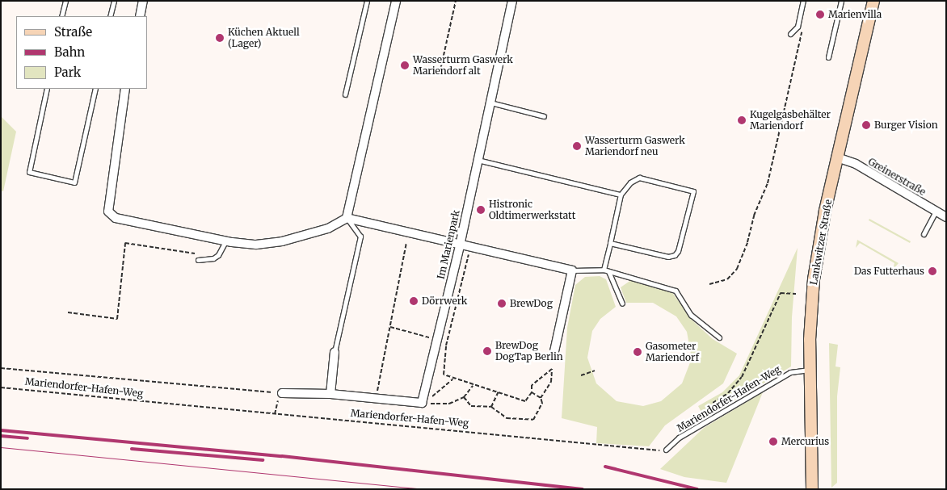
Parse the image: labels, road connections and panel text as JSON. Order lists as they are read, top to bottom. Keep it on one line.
{"streets":{"main road":["Lankwitzer Straße"],"street":["Greinerstraße","Im Marienpark"],"lane":["Mariendorfer-Hafen-Weg"]},"crossings":[["Greinerstraße","Lankwitzer Straße"],["Lankwitzer Straße","Mariendorfer-Hafen-Weg"]],"places":["Marienvilla","Küchen Aktuell (Lager)","Wasserturm Gaswerk Mariendorf alt","Kugelgasbehälter Mariendorf","Burger Vision","Wasserturm Gaswerk Mariendorf neu","Histronic Oldtimerwerkstatt","Das Futterhaus","Dörrwerk","BrewDog","BrewDog DogTap Berlin","Gasometer Mariendorf","Mercurius"],"legend":["Straße","Bahn","Park"]}
